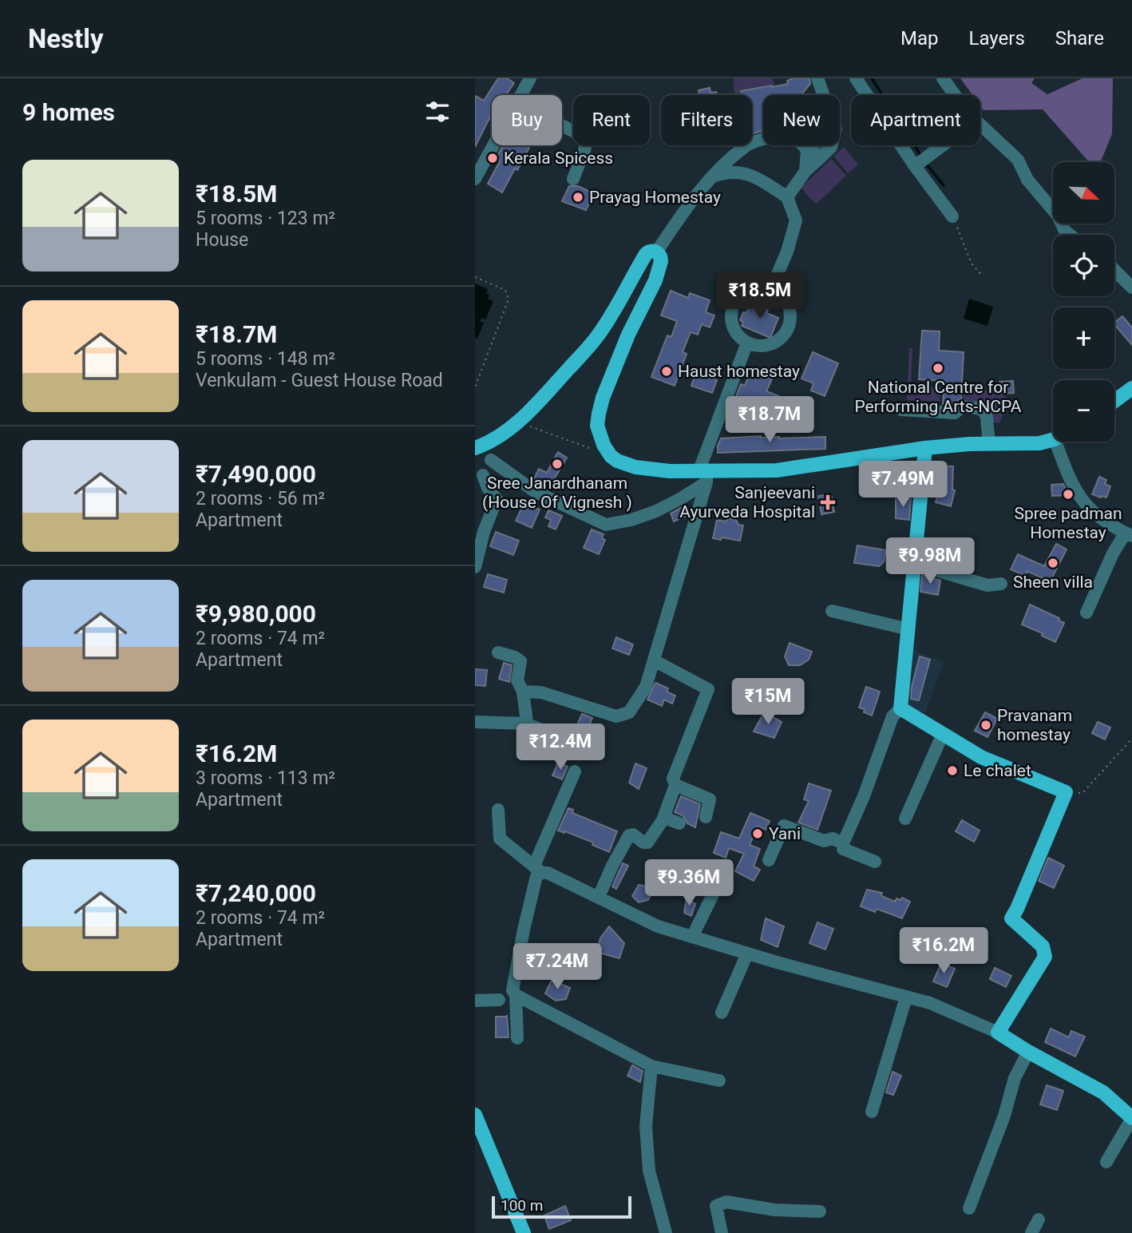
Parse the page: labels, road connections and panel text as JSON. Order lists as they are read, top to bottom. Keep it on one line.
{"places":{"other":["Kerala Spicess","Prayag Homestay","National Centre for Performing Arts-NCPA","Haust homestay","Sree Janardhanam (House Of Vignesh )","Spree padman Homestay","Sheen villa","Pravanam homestay","Le chalet","Yani"],"health":["Sanjeevani Ayurveda Hospital"]},"scale_bar":"100 m","north":"bottom right","page":{"header":"Nestly","nav":["Map","Layers","Share"],"heading":"9 homes","chip":["Buy","Rent","Filters","New","Apartment"],"list":[{"name":"₹18.5M","note":"5 rooms · 123 m² · House"},{"name":"₹18.7M","note":"5 rooms · 148 m² · Venkulam - Guest House Road"},{"name":"₹7,490,000","note":"2 rooms · 56 m² · Apartment"},{"name":"₹9,980,000","note":"2 rooms · 74 m² · Apartment"},{"name":"₹16.2M","note":"3 rooms · 113 m² · Apartment"},{"name":"₹7,240,000","note":"2 rooms · 74 m² · Apartment"}],"map_buttons":["+","−"],"price":["₹18.5M","₹18.7M","₹7.49M","₹9.98M","₹15M","₹12.4M","₹9.36M","₹16.2M","₹7.24M"],"scale":"100 m"}}
